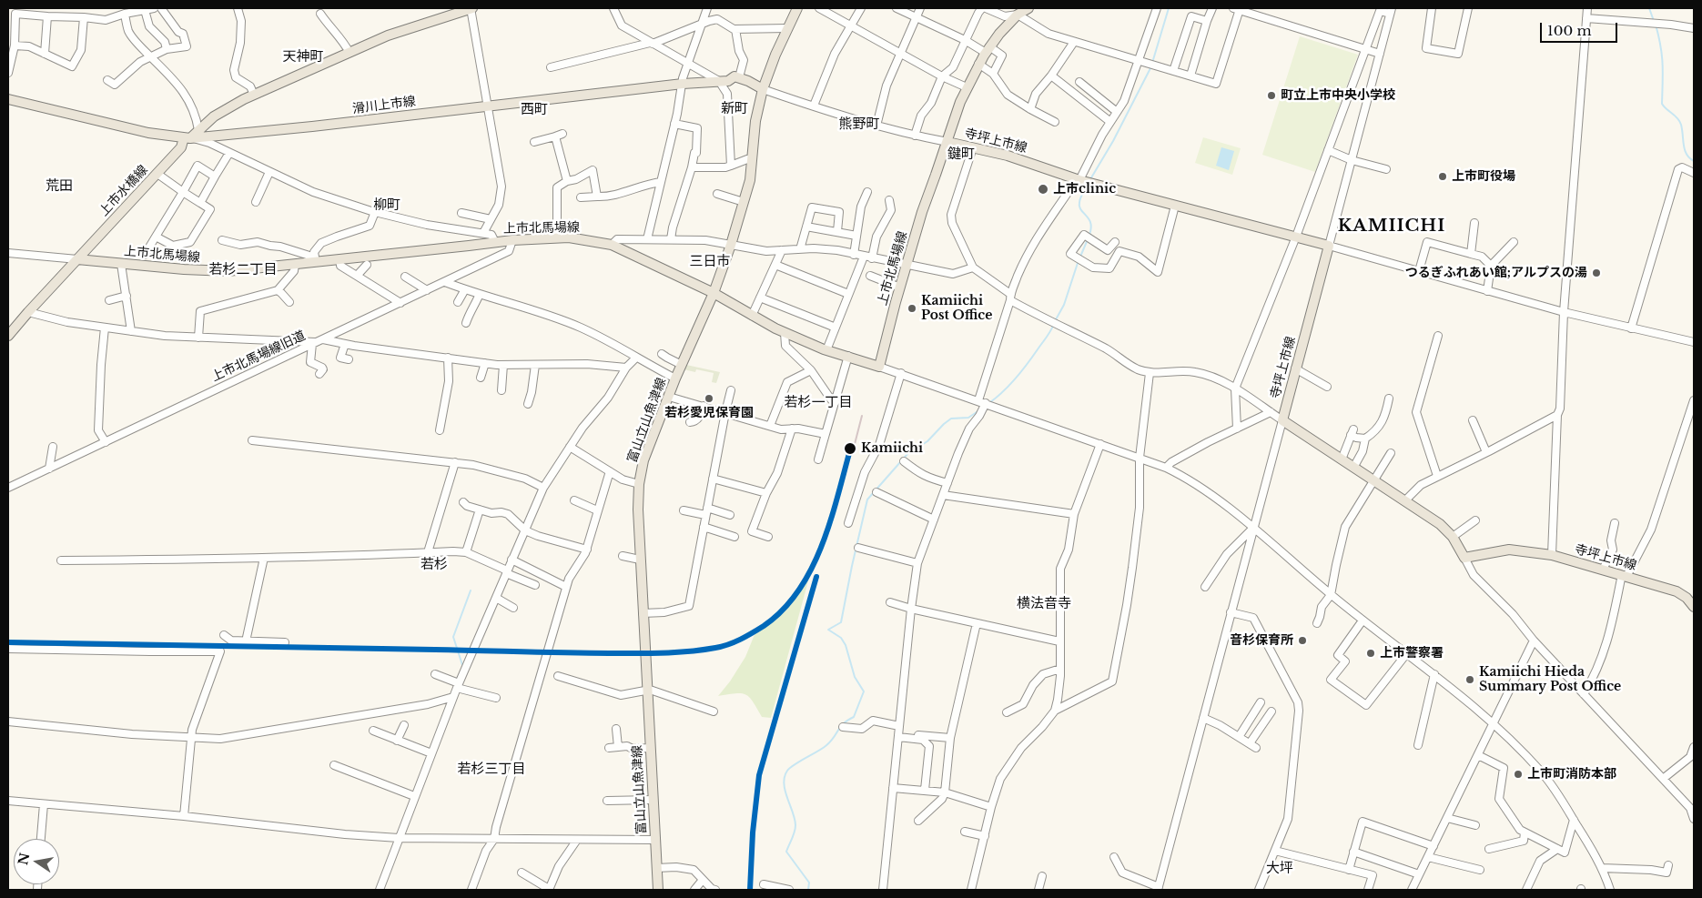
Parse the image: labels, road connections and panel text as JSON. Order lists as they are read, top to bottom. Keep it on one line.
{"streets":{"main road":["滑川上市線","寺坪上市線","上市水橋線","上市北馬場線","富山立山魚津線"],"street":["上市北馬場線旧道"]},"crossings":[["滑川上市線","上市水橋線"],["寺坪上市線","上市北馬場線"],["上市水橋線","上市北馬場線"],["上市北馬場線","上市北馬場線旧道"],["上市北馬場線","富山立山魚津線"]],"districts":["天神町","新町","西町","熊野町","鍵町","荒田","柳町","KAMIICHI","三日市","若杉二丁目","若杉一丁目","若杉","横法音寺","若杉三丁目","大坪"],"places":["町立上市中央小学校","上市町役場","上市clinic","つるぎふれあい館;アルプスの湯","Kamiichi Post Office","若杉愛児保育園","Kamiichi","音杉保育所","上市警察署","Kamiichi Hieda Summary Post Office","上市町消防本部"],"scale_bar":"100 m","north":"left"}
